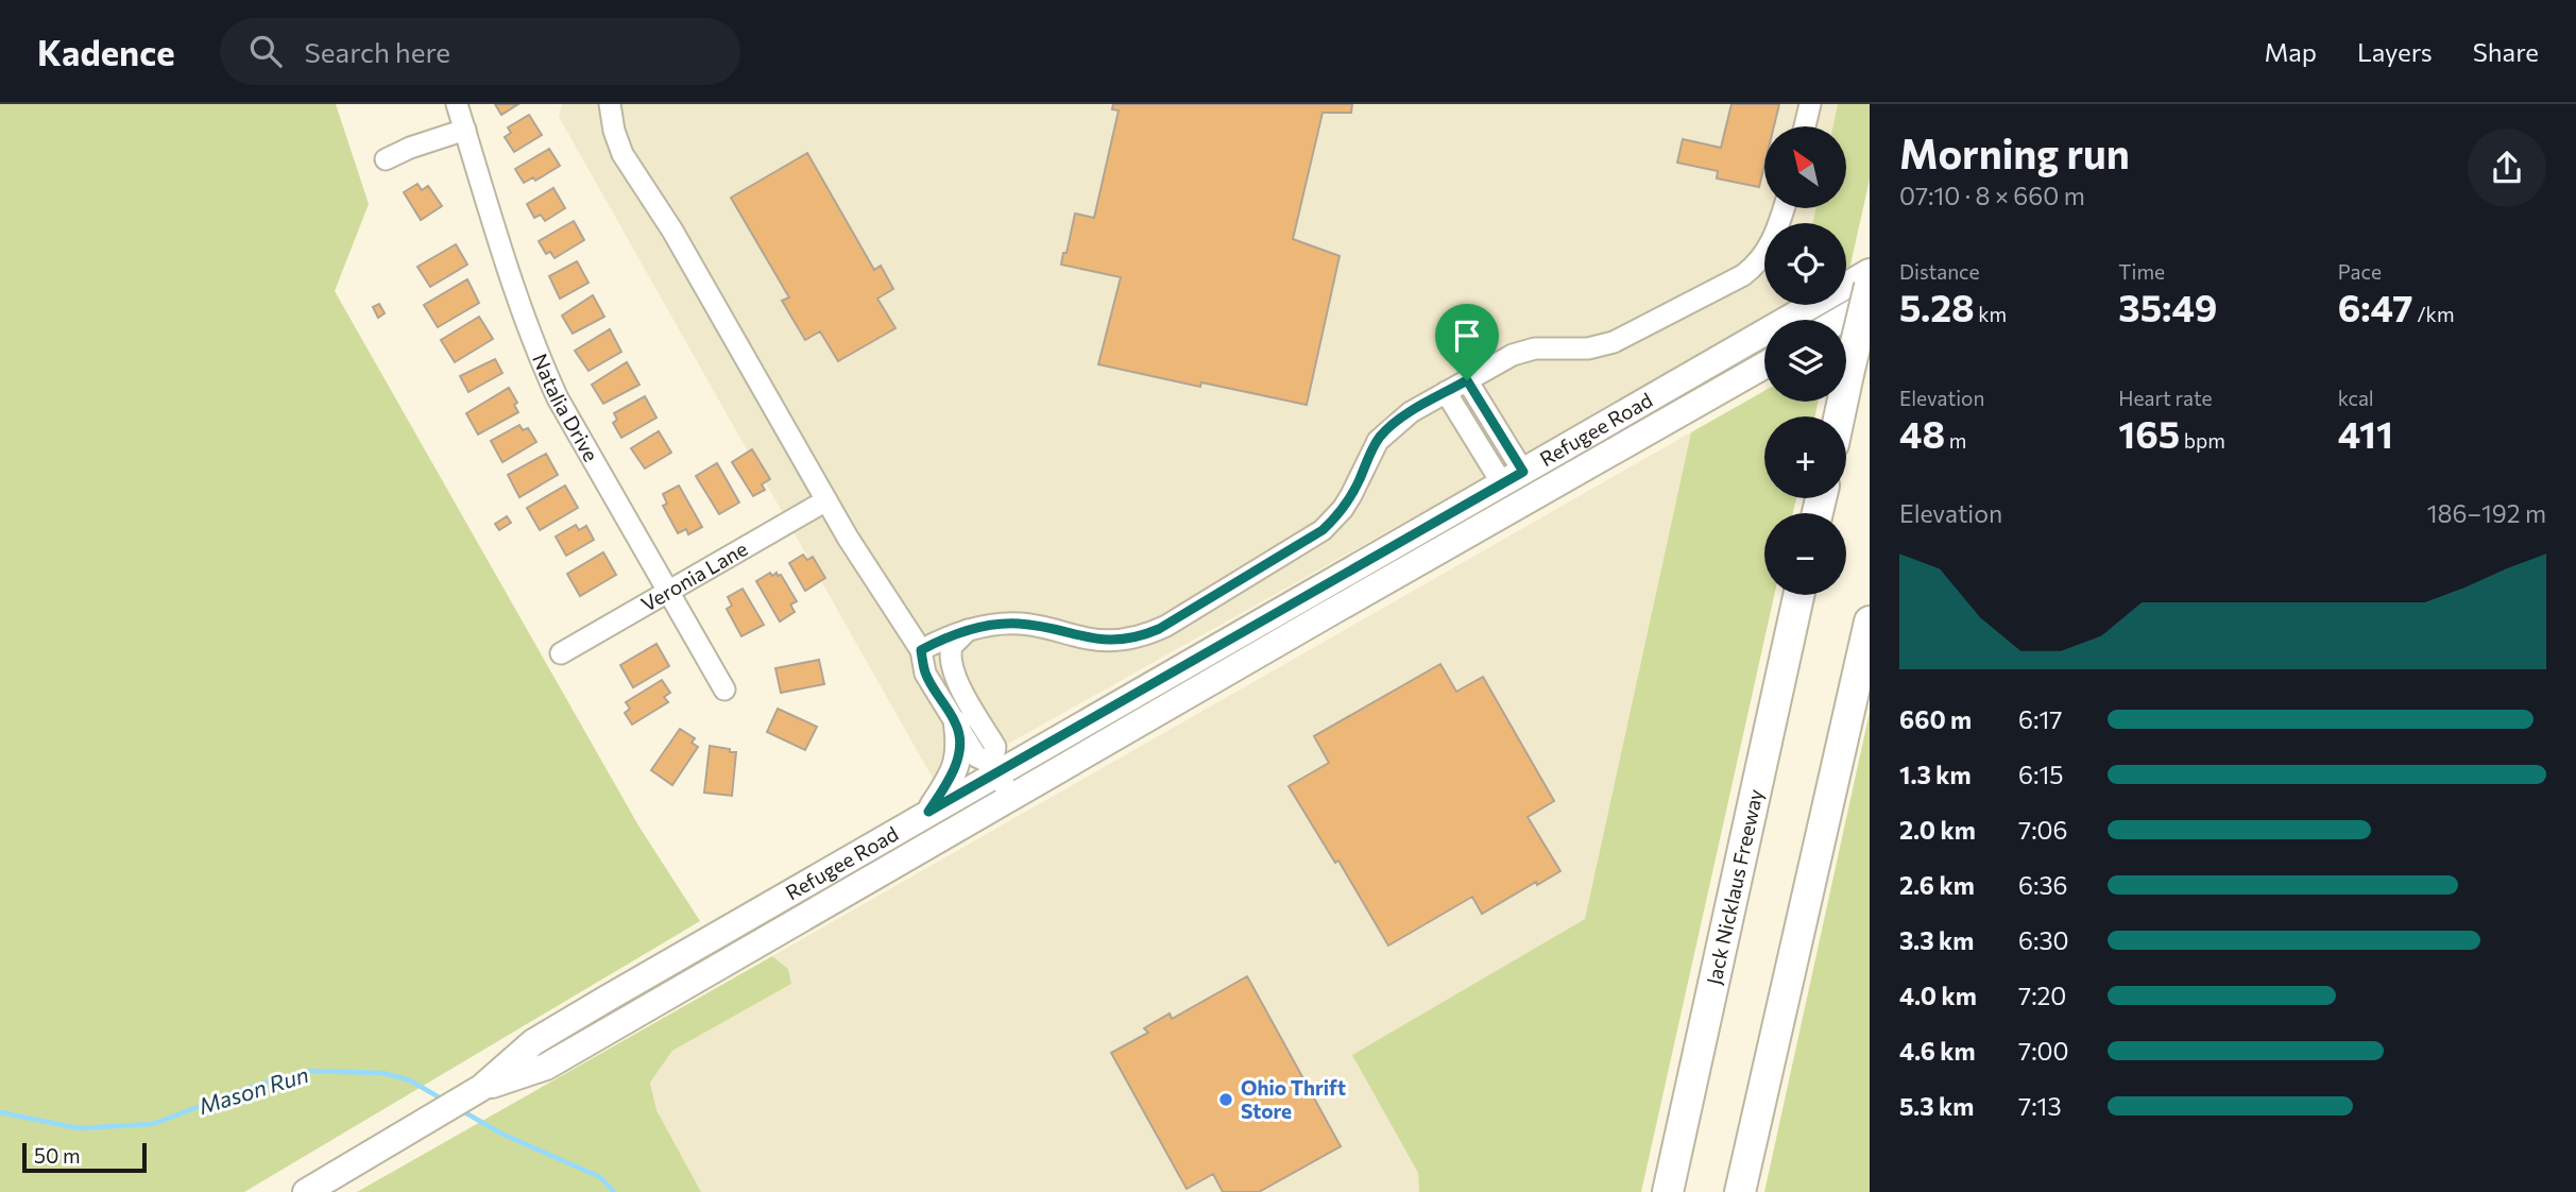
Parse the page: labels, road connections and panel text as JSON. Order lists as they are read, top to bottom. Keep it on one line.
{"streets":{"highway":["Jack Nicklaus Freeway"],"main road":["Refugee Road"],"street":["Natalia Drive","Veronia Lane"]},"crossings":[["Natalia Drive","Veronia Lane"]],"water":["Mason Run"],"places":["Ohio Thrift Store"],"scale_bar":"50 m","north":"top left","page":{"header":"Kadence","search":"Search here","nav":["Map","Layers","Share"],"heading":["Morning run","07:10 · 8 × 660 m"],"map_buttons":["+","−"],"stats":[["Distance","5.28 km"],["Time","35:49"],["Pace","6:47 /km"],["Elevation","48 m"],["Heart rate","165 bpm"],["kcal","411"]],"chart":["Elevation","186–192 m"],"list":[{"name":"660 m","note":"6:17"},{"name":"1.3 km","note":"6:15"},{"name":"2.0 km","note":"7:06"},{"name":"2.6 km","note":"6:36"},{"name":"3.3 km","note":"6:30"},{"name":"4.0 km","note":"7:20"},{"name":"4.6 km","note":"7:00"},{"name":"5.3 km","note":"7:13"}],"scale":"50 m"}}
